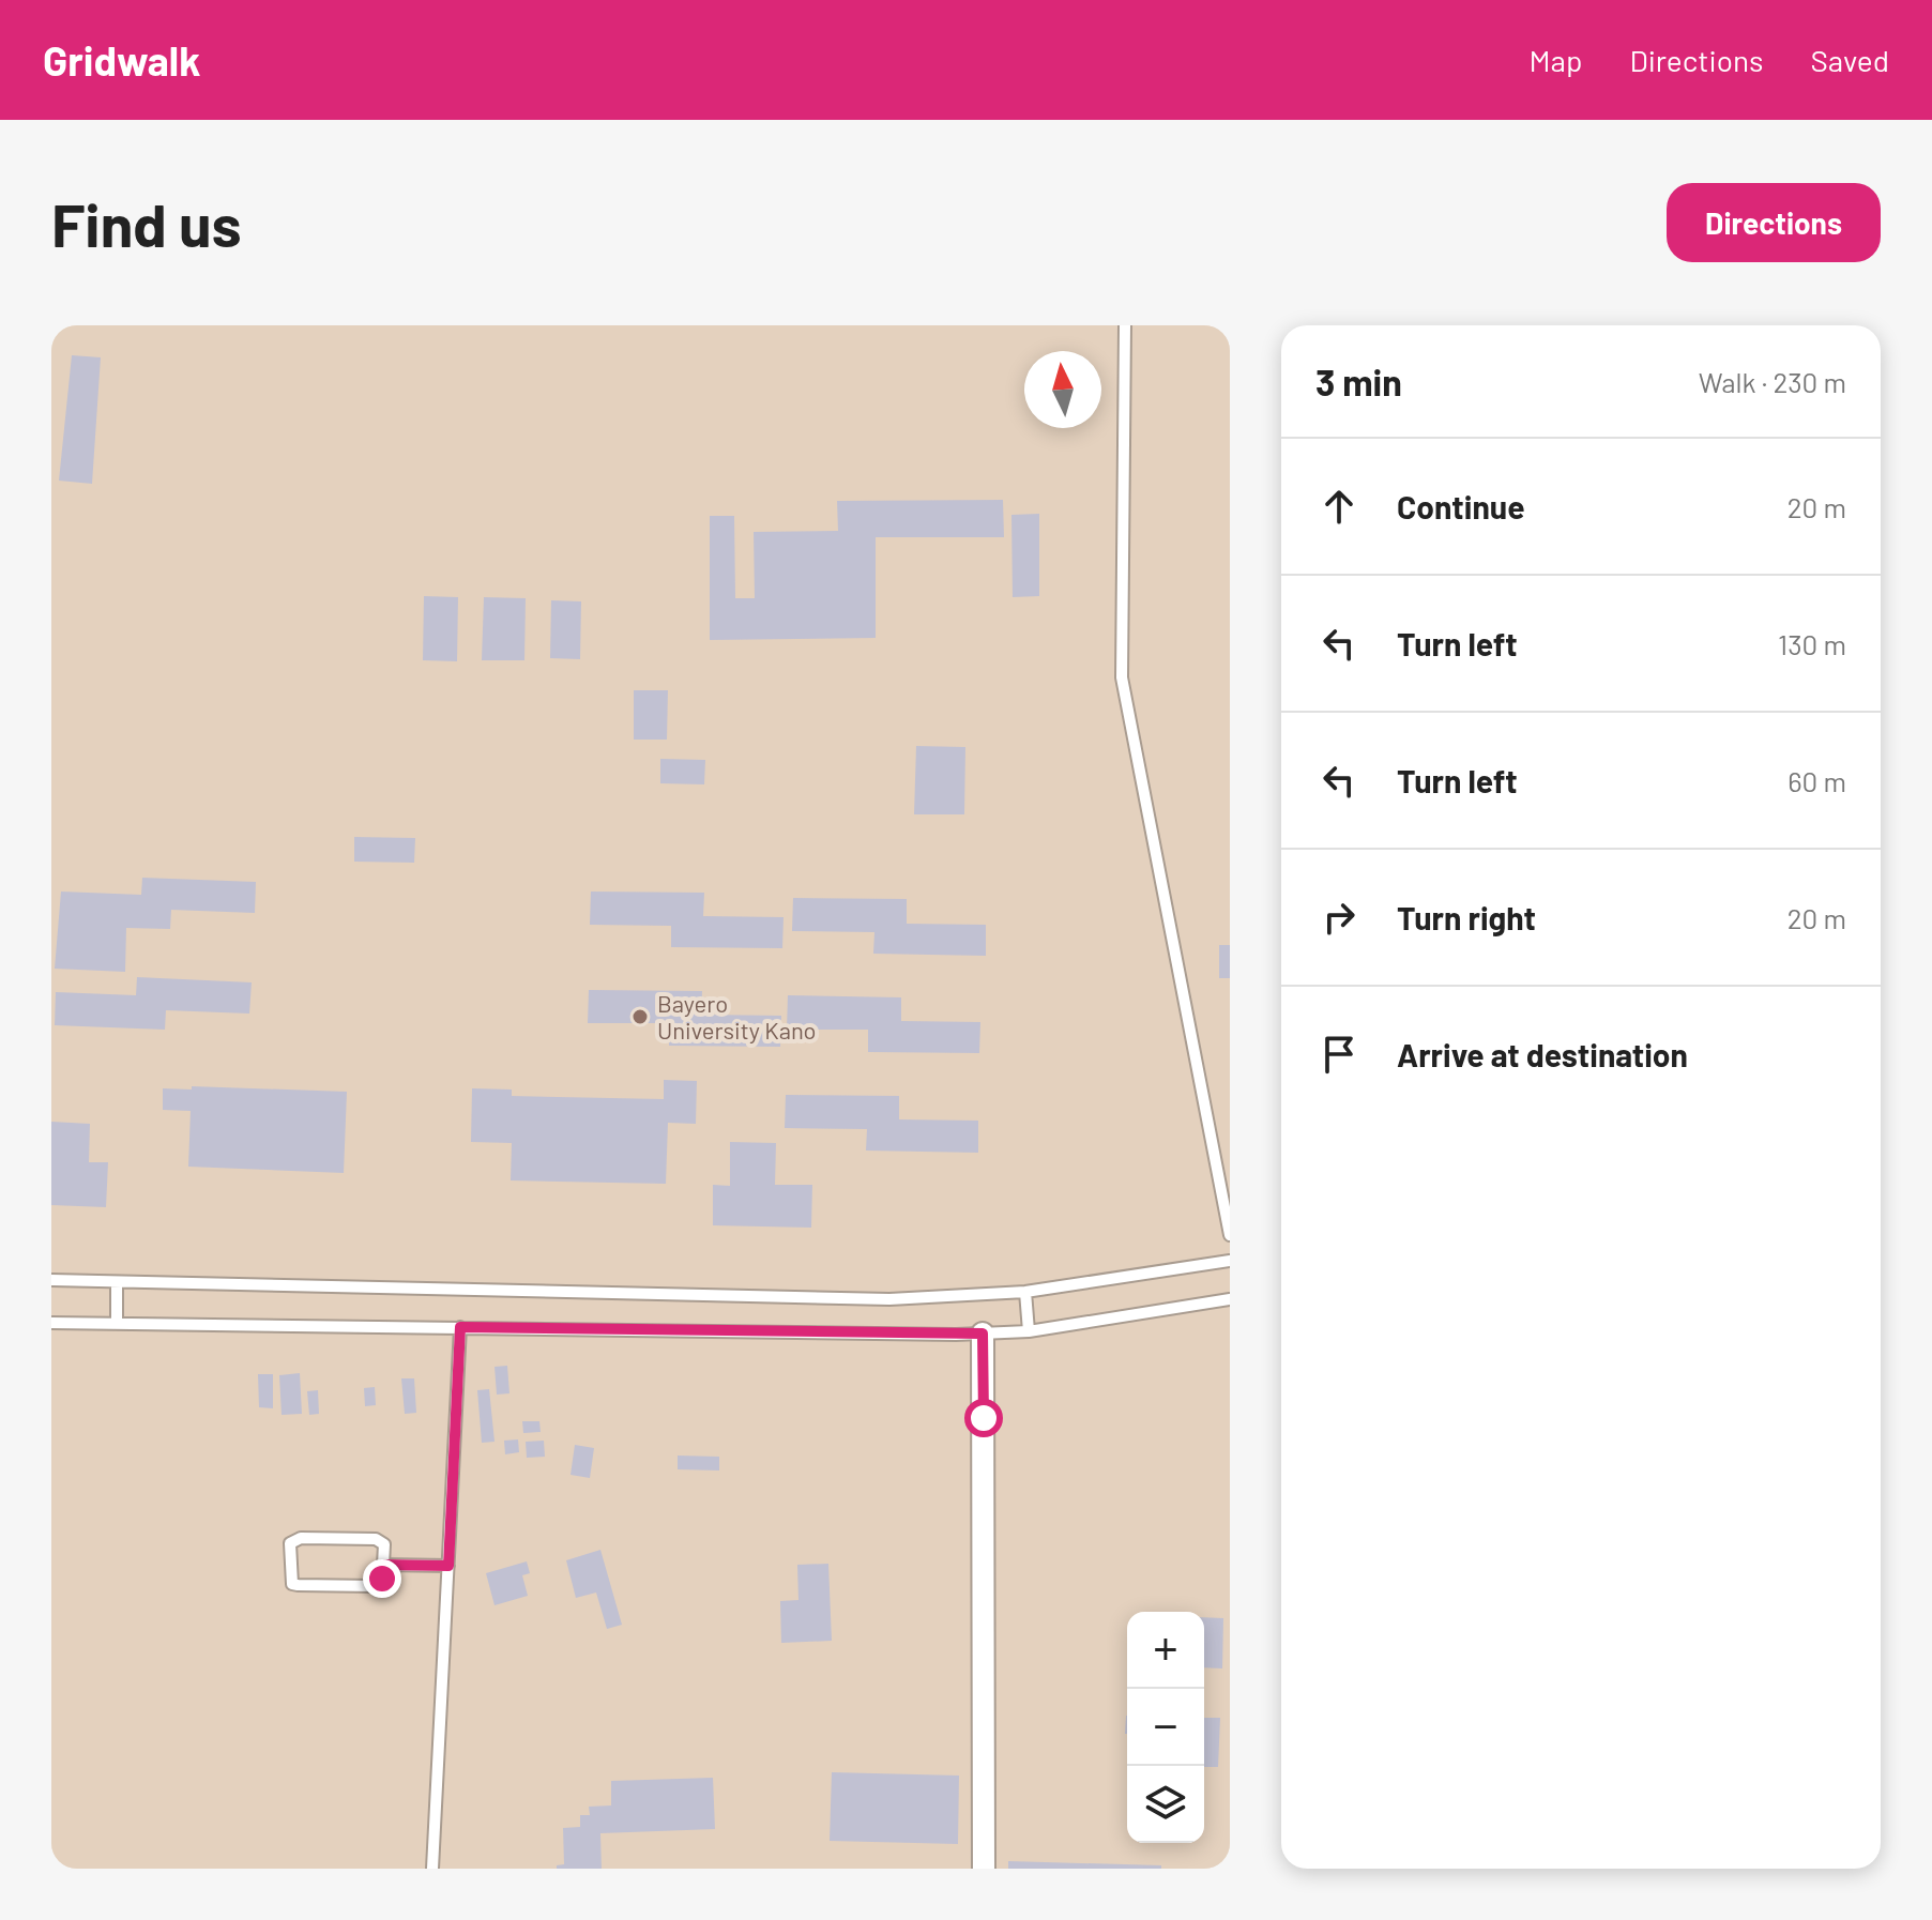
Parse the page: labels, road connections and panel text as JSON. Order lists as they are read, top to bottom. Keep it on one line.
{"places":["Bayero University Kano"],"north":"top","page":{"header":"Gridwalk","nav":["Map","Directions","Saved"],"buttons":"Directions","title":"Find us","heading":["3 min","Walk · 230 m"],"list":[["Continue","20 m"],["Turn left","130 m"],["Turn left","60 m"],["Turn right","20 m"],"Arrive at destination"],"map_buttons":["+","−"]}}
